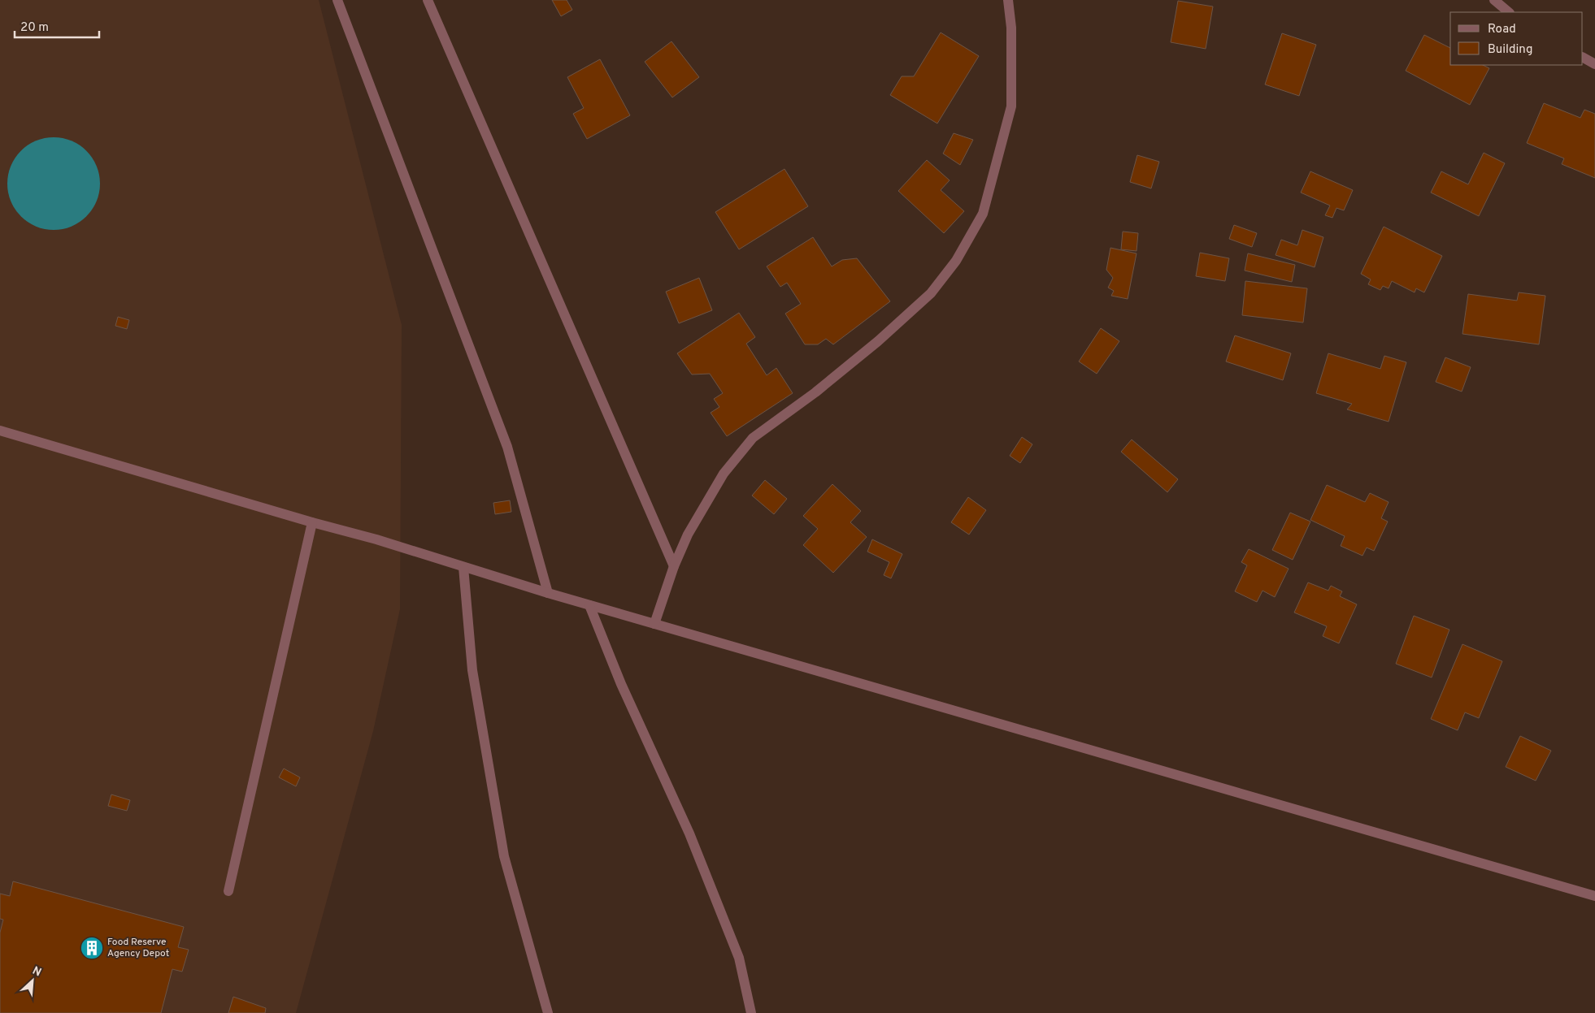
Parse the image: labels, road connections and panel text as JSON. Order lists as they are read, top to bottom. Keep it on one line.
{"places":{"building":["Food Reserve Agency Depot"]},"legend":["Road","Building"],"scale_bar":"20 m","north":"top right"}
